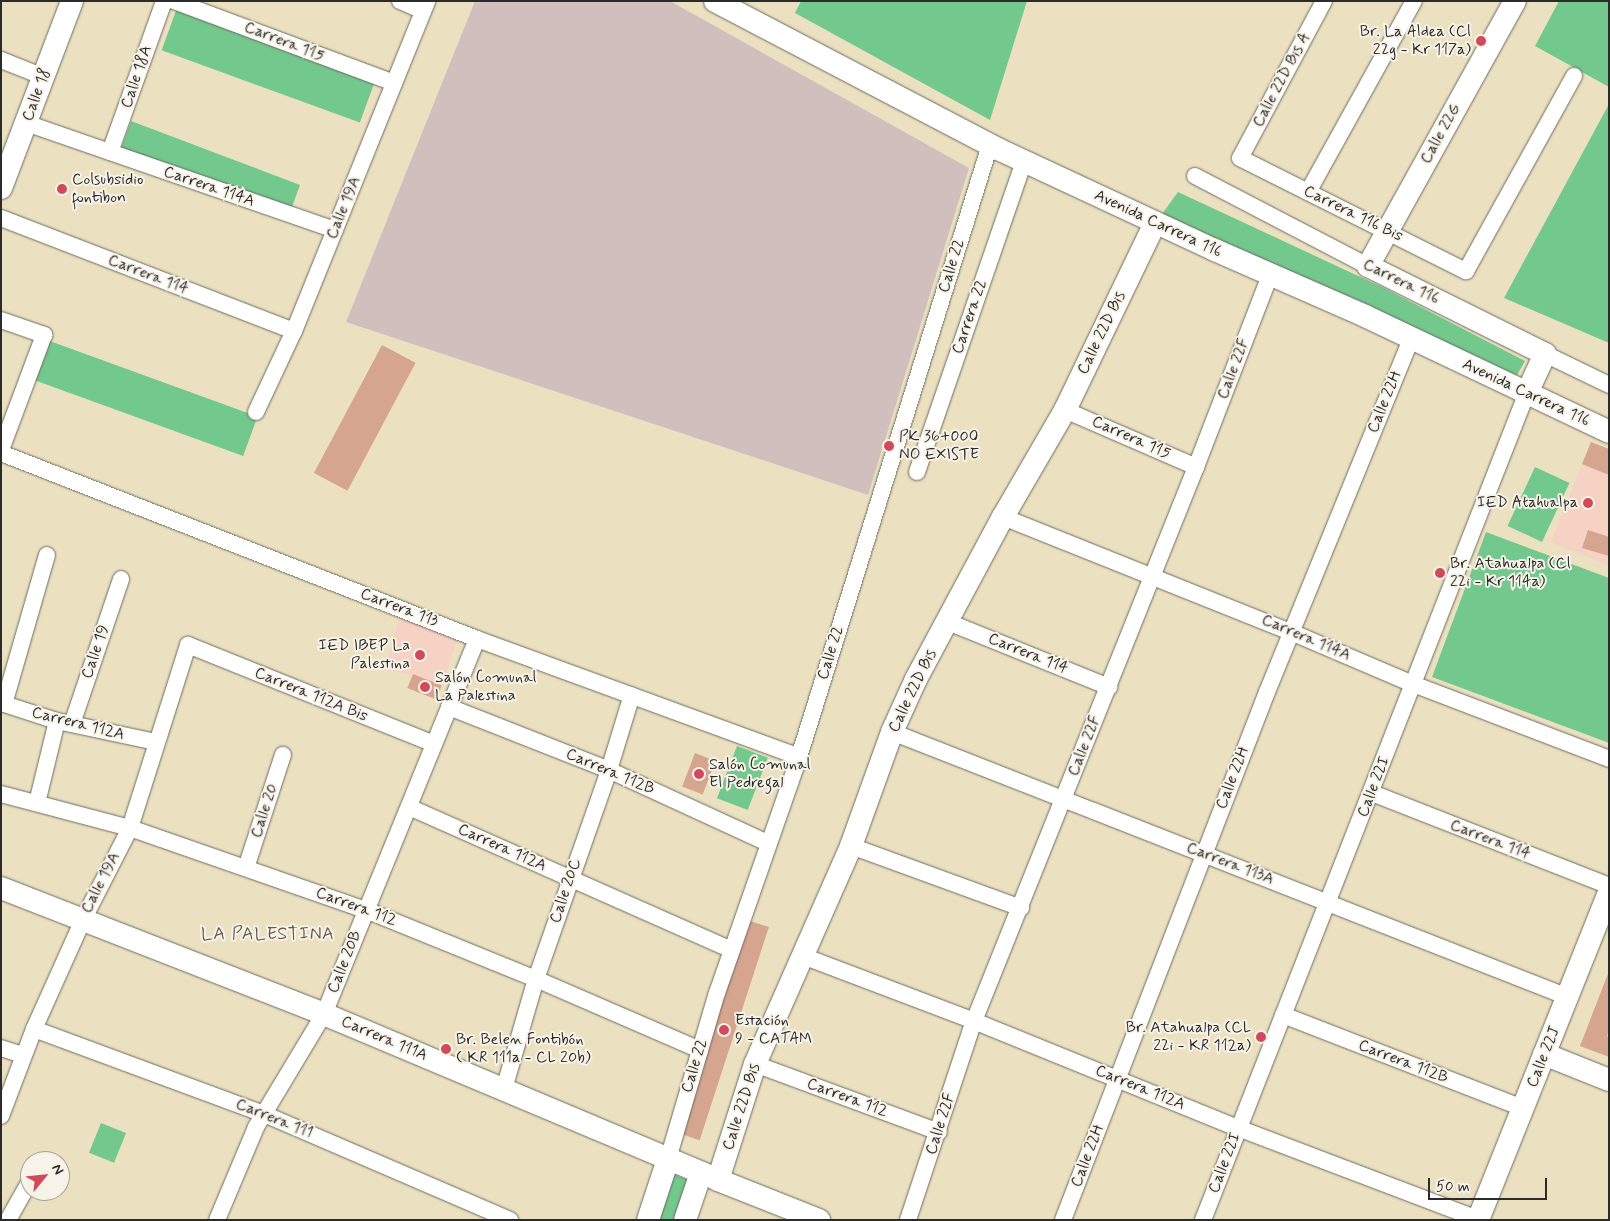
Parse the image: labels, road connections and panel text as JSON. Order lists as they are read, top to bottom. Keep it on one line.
{"streets":{"street":["Carrera 115","Calle 18A","Calle 22D Bis A","Calle 18","Calle 22G","Carrera 114A","Calle 19A","Carrera 116 Bis","Avenida Carrera 116","Calle 22","Carrera 114","Carrera 116","Carrera 22","Calle 22D Bis","Calle 22F","Calle 22H","Carrera 113","Calle 19","Carrera 112A Bis","Carrera 112A","Carrera 112B","Calle 22I","Calle 20","Carrera 113A","Calle 20C","Carrera 112","Calle 20B","Carrera 111A","Calle 22J","Carrera 111"]},"crossings":[["Carrera 115","Calle 19A"],["Carrera 115","Calle 22D Bis"],["Carrera 115","Calle 22F"],["Calle 18A","Carrera 114A"],["Calle 22D Bis A","Carrera 116 Bis"],["Calle 18","Carrera 114A"],["Calle 22G","Carrera 116 Bis"],["Calle 22G","Carrera 116"],["Carrera 114A","Calle 19A"],["Carrera 114A","Calle 22D Bis"],["Carrera 114A","Calle 22F"],["Carrera 114A","Calle 22H"],["Carrera 114A","Calle 22I"],["Calle 19A","Carrera 114"],["Calle 19A","Carrera 112A Bis"],["Calle 19A","Carrera 112A"],["Calle 19A","Carrera 112"],["Calle 19A","Carrera 111A"],["Calle 19A","Carrera 111"],["Avenida Carrera 116","Calle 22"],["Avenida Carrera 116","Carrera 22"],["Avenida Carrera 116","Calle 22D Bis"],["Avenida Carrera 116","Calle 22F"],["Avenida Carrera 116","Calle 22H"],["Avenida Carrera 116","Calle 22I"],["Calle 22","Carrera 113"],["Calle 22","Carrera 112A"],["Calle 22","Carrera 112B"],["Calle 22","Carrera 112"],["Calle 22","Carrera 111A"],["Carrera 114","Calle 22D Bis"],["Carrera 114","Calle 22F"],["Carrera 114","Calle 22I"],["Carrera 116","Calle 22I"],["Calle 22D Bis","Carrera 112A"],["Calle 22D Bis","Carrera 113A"],["Calle 22D Bis","Carrera 112"],["Calle 22D Bis","Carrera 111A"],["Calle 22F","Carrera 112A"],["Calle 22F","Carrera 113A"],["Calle 22F","Carrera 112"],["Calle 22H","Carrera 112A"],["Calle 22H","Carrera 113A"],["Carrera 113","Calle 20C"],["Carrera 113","Calle 20B"],["Calle 19","Carrera 112A"],["Calle 19","Carrera 112"],["Carrera 112A Bis","Calle 20B"],["Carrera 112A","Calle 22I"],["Carrera 112A","Calle 20C"],["Carrera 112A","Calle 20B"],["Carrera 112A","Calle 22J"],["Carrera 112B","Calle 22I"],["Carrera 112B","Calle 20C"],["Carrera 112B","Calle 20B"],["Carrera 112B","Calle 22J"],["Calle 22I","Carrera 113A"],["Calle 20","Carrera 112"],["Carrera 113A","Calle 22J"],["Calle 20C","Carrera 112"],["Calle 20C","Carrera 111A"],["Carrera 112","Calle 20B"],["Calle 20B","Carrera 111A"],["Calle 20B","Carrera 111"]],"districts":["LA PALESTINA"],"places":["Br. La Aldea (Cl 22g - Kr 117a)","Colsubsidio fontibon","PK 36+000 NO EXISTE","IED Atahualpa","Br. Atahualpa (Cl 22i - Kr 114a)","IED IBEP La Palestina","Salón Comunal La Palestina","Salón Comunal El Pedregal","Estación 9 - CATAM","Br. Atahualpa (CL 22i - KR 112a)","Br. Belen Fontibón ( KR 111a - CL 20b)"],"scale_bar":"50 m","north":"top right"}
